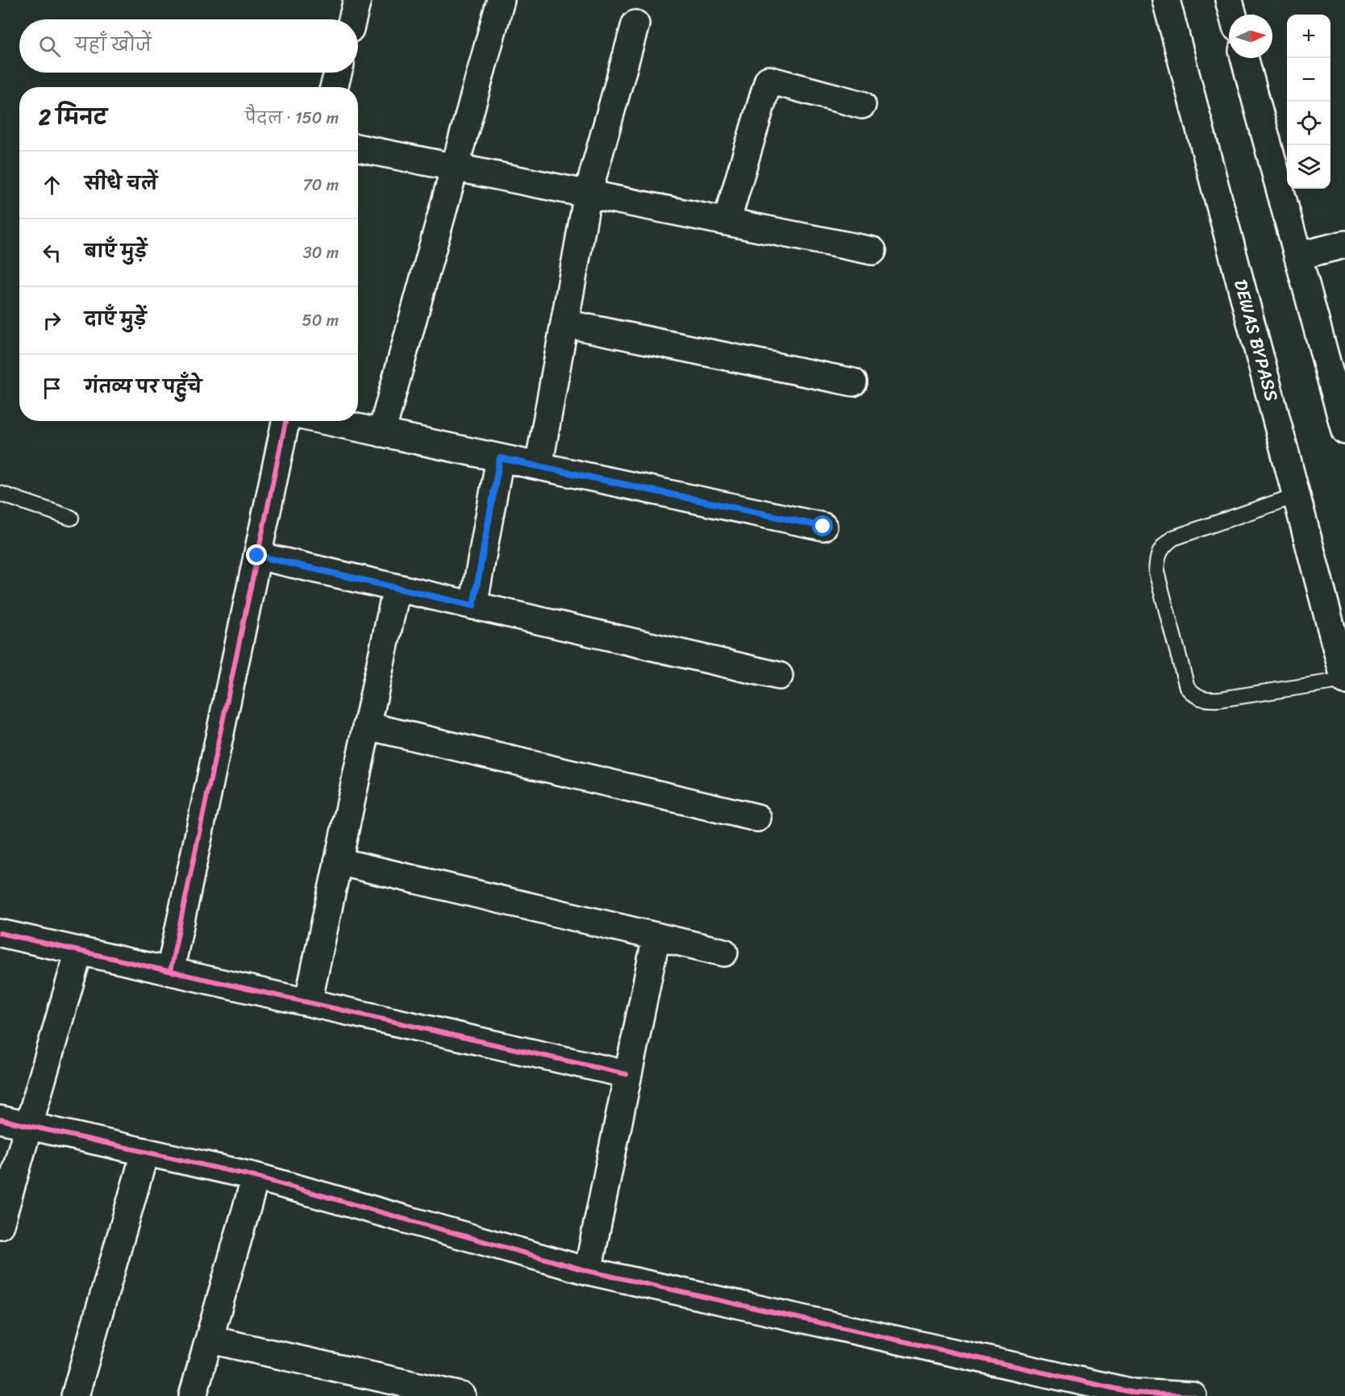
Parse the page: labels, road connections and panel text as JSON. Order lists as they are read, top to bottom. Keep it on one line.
{"streets":{"main road":["DEWAS BYPASS"]},"north":"right","page":{"map_buttons":["+","−"],"search":"यहाँ खोजें","heading":["2 मिनट","पैदल · 150 m"],"list":[["सीधे चलें","70 m"],["बाएँ मुड़ें","30 m"],["दाएँ मुड़ें","50 m"],"गंतव्य पर पहुँचे"]}}
